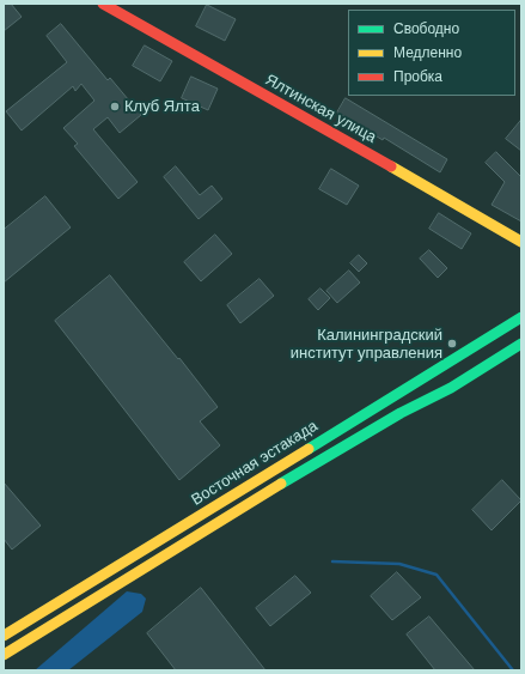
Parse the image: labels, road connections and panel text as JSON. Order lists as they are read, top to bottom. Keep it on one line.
{"streets":{"main road":["Ялтинская улица","Восточная эстакада"]},"places":["Клуб Ялта","Калининградский институт управления"],"legend":["Свободно","Медленно","Пробка"]}
